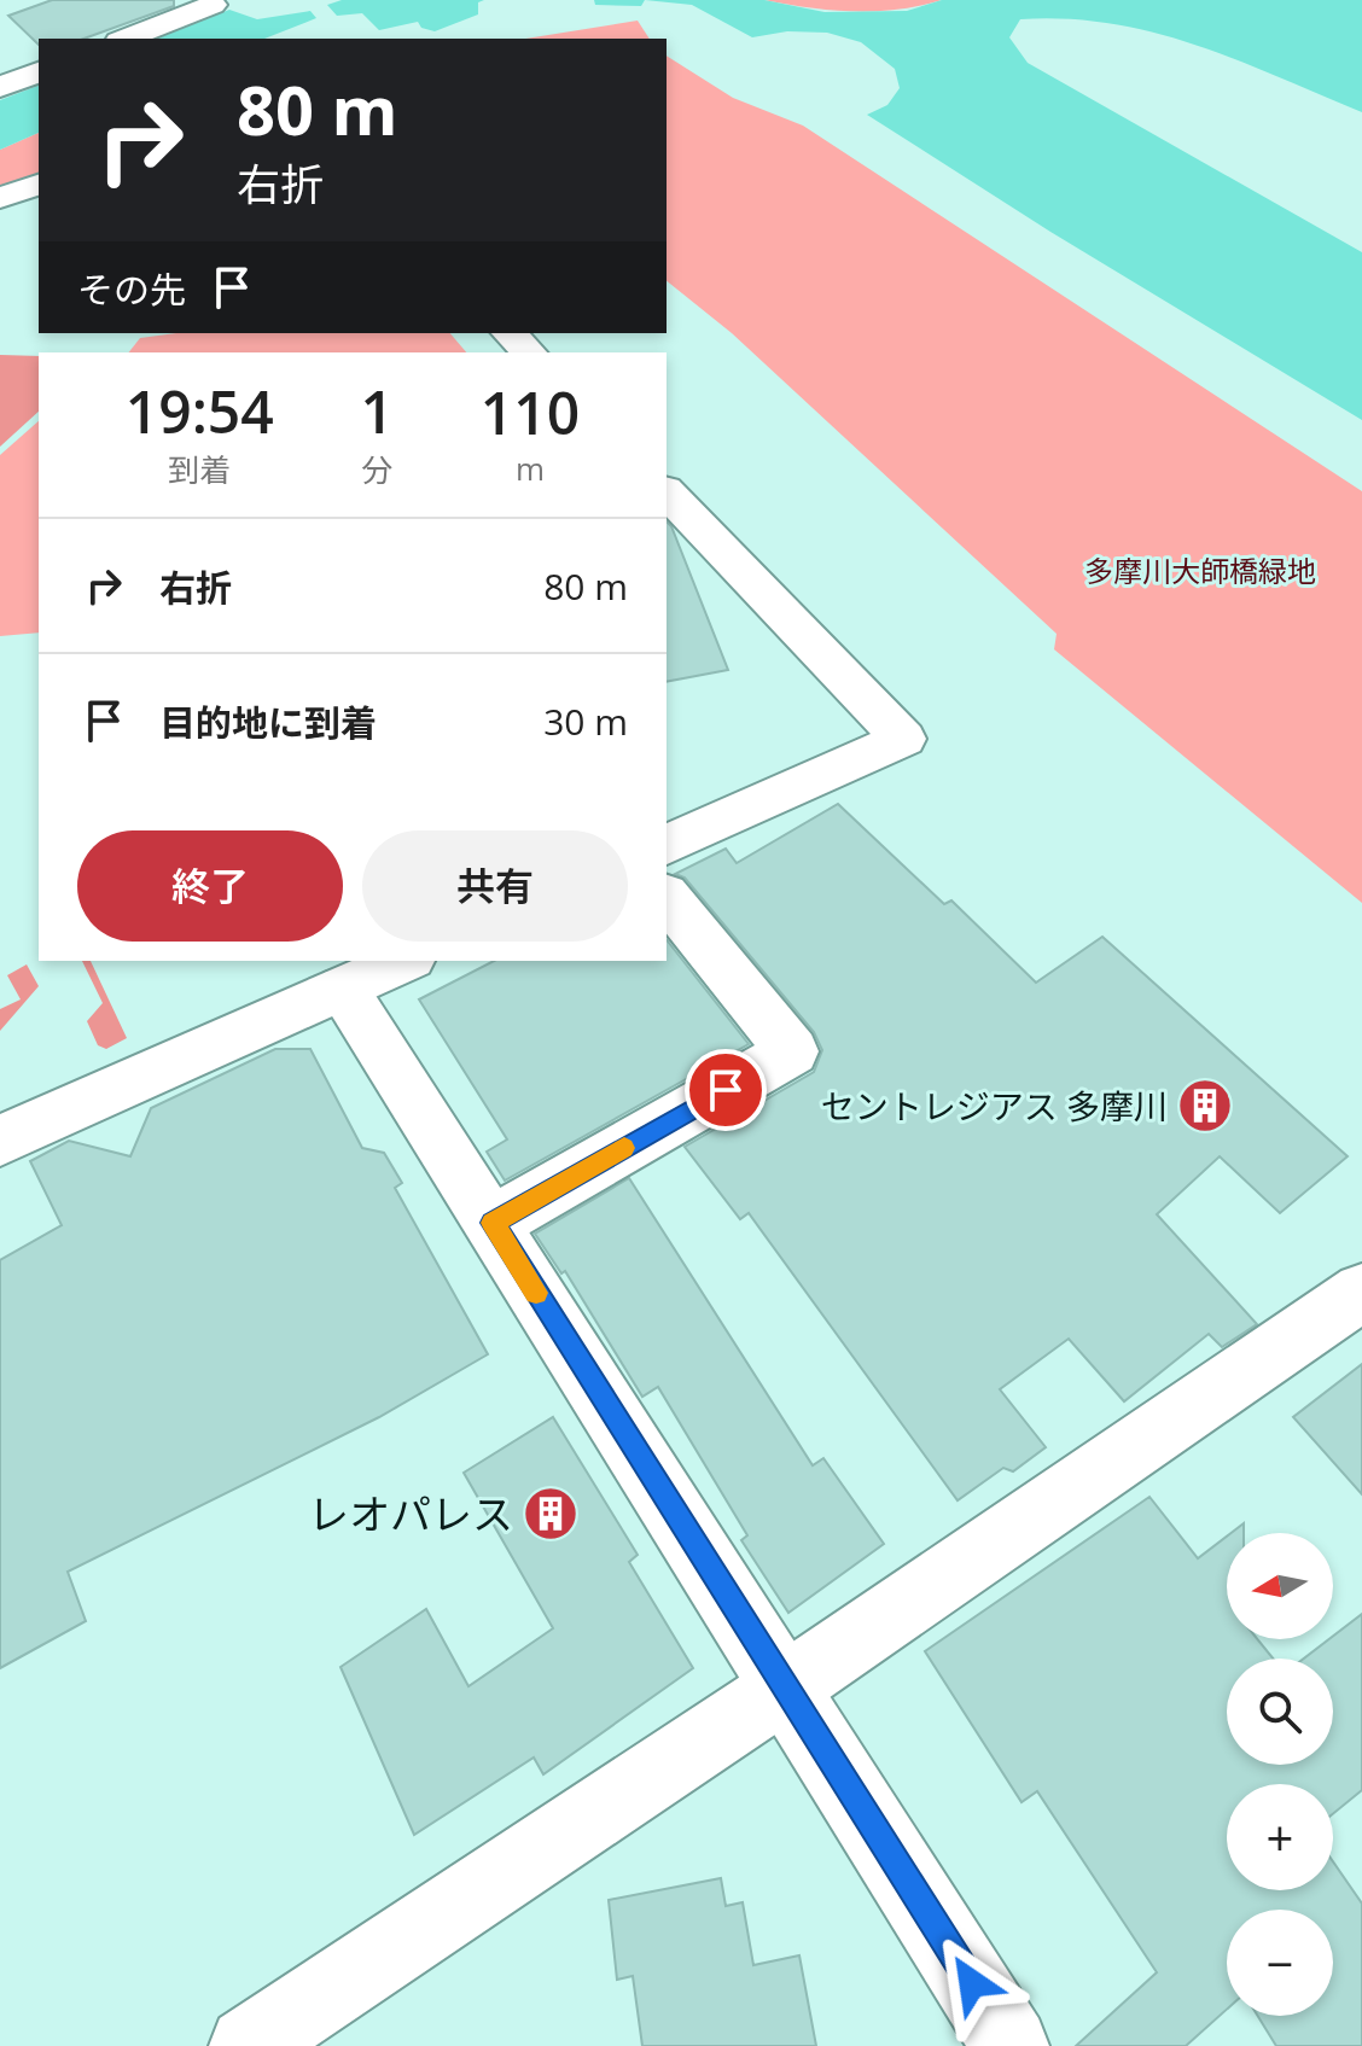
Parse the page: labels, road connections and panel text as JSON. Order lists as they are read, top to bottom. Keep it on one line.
{"parks":["多摩川大師橋緑地"],"places":{"building":["セントレジアス 多摩川","レオパレス"]},"north":"left","page":{"turn":["80 m","右折"],"then":"その先","eta":["19:54","到着","1","分","110","m"],"list":[{"name":"右折","value":"80 m"},{"name":"目的地に到着","value":"30 m"}],"buttons":["終了","共有"],"map_buttons":["+","−"]}}
